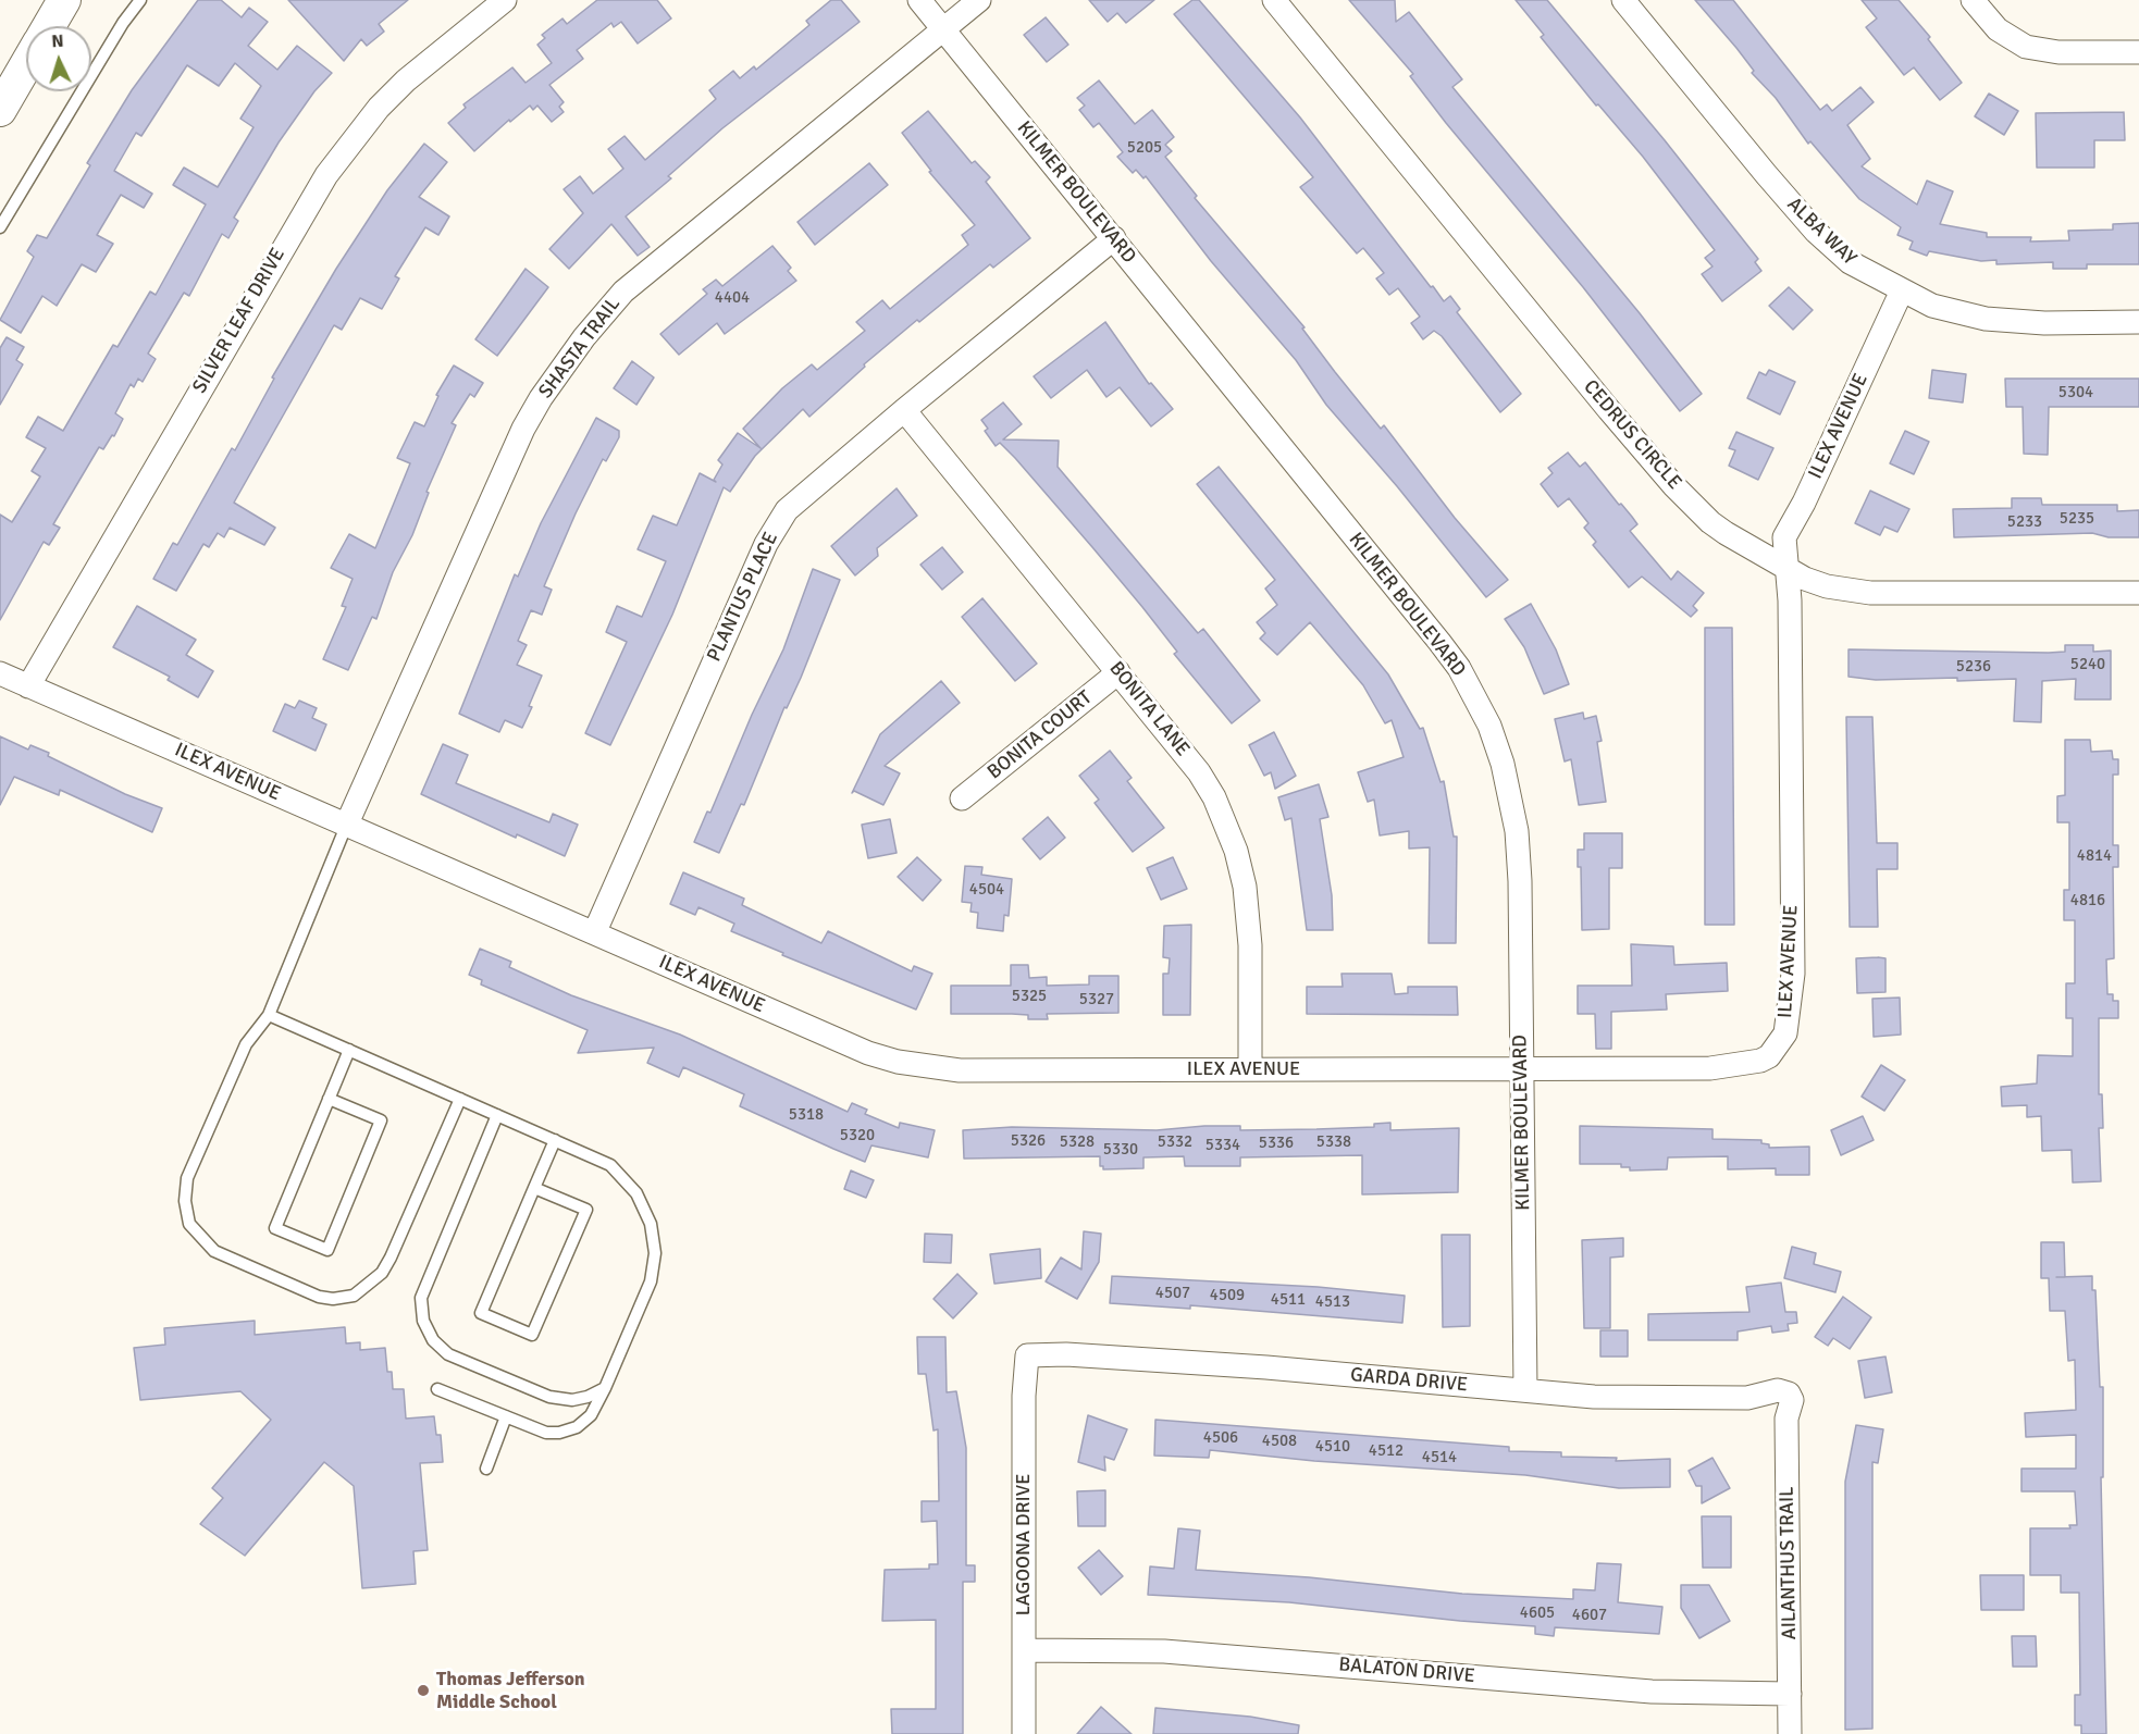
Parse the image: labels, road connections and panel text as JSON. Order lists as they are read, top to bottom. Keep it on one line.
{"streets":{"street":["KILMER BOULEVARD","ALBA WAY","SILVER LEAF DRIVE","SHASTA TRAIL","ILEX AVENUE","CEDRUS CIRCLE","PLANTUS PLACE","BONITA LANE","BONITA COURT","GARDA DRIVE","LAGOONA DRIVE","AILANTHUS TRAIL","BALATON DRIVE"]},"crossings":[["KILMER BOULEVARD","SHASTA TRAIL"],["KILMER BOULEVARD","ILEX AVENUE"],["KILMER BOULEVARD","PLANTUS PLACE"],["KILMER BOULEVARD","GARDA DRIVE"],["ALBA WAY","ILEX AVENUE"],["SILVER LEAF DRIVE","ILEX AVENUE"],["SHASTA TRAIL","ILEX AVENUE"],["ILEX AVENUE","CEDRUS CIRCLE"],["ILEX AVENUE","PLANTUS PLACE"],["ILEX AVENUE","BONITA LANE"],["PLANTUS PLACE","BONITA LANE"],["BONITA LANE","BONITA COURT"],["GARDA DRIVE","LAGOONA DRIVE"],["GARDA DRIVE","AILANTHUS TRAIL"],["LAGOONA DRIVE","BALATON DRIVE"],["AILANTHUS TRAIL","BALATON DRIVE"]],"places":["Thomas Jefferson Middle School"],"house_numbers":["5205","4404","5304","5235","5233","5240","5236","4814","4504","4816","5325","5327","5318","5320","5326","5328","5332","5338","5336","5334","5330","4507","4509","4511","4513","4506","4508","4510","4512","4514","4605","4607"],"north":"top"}
